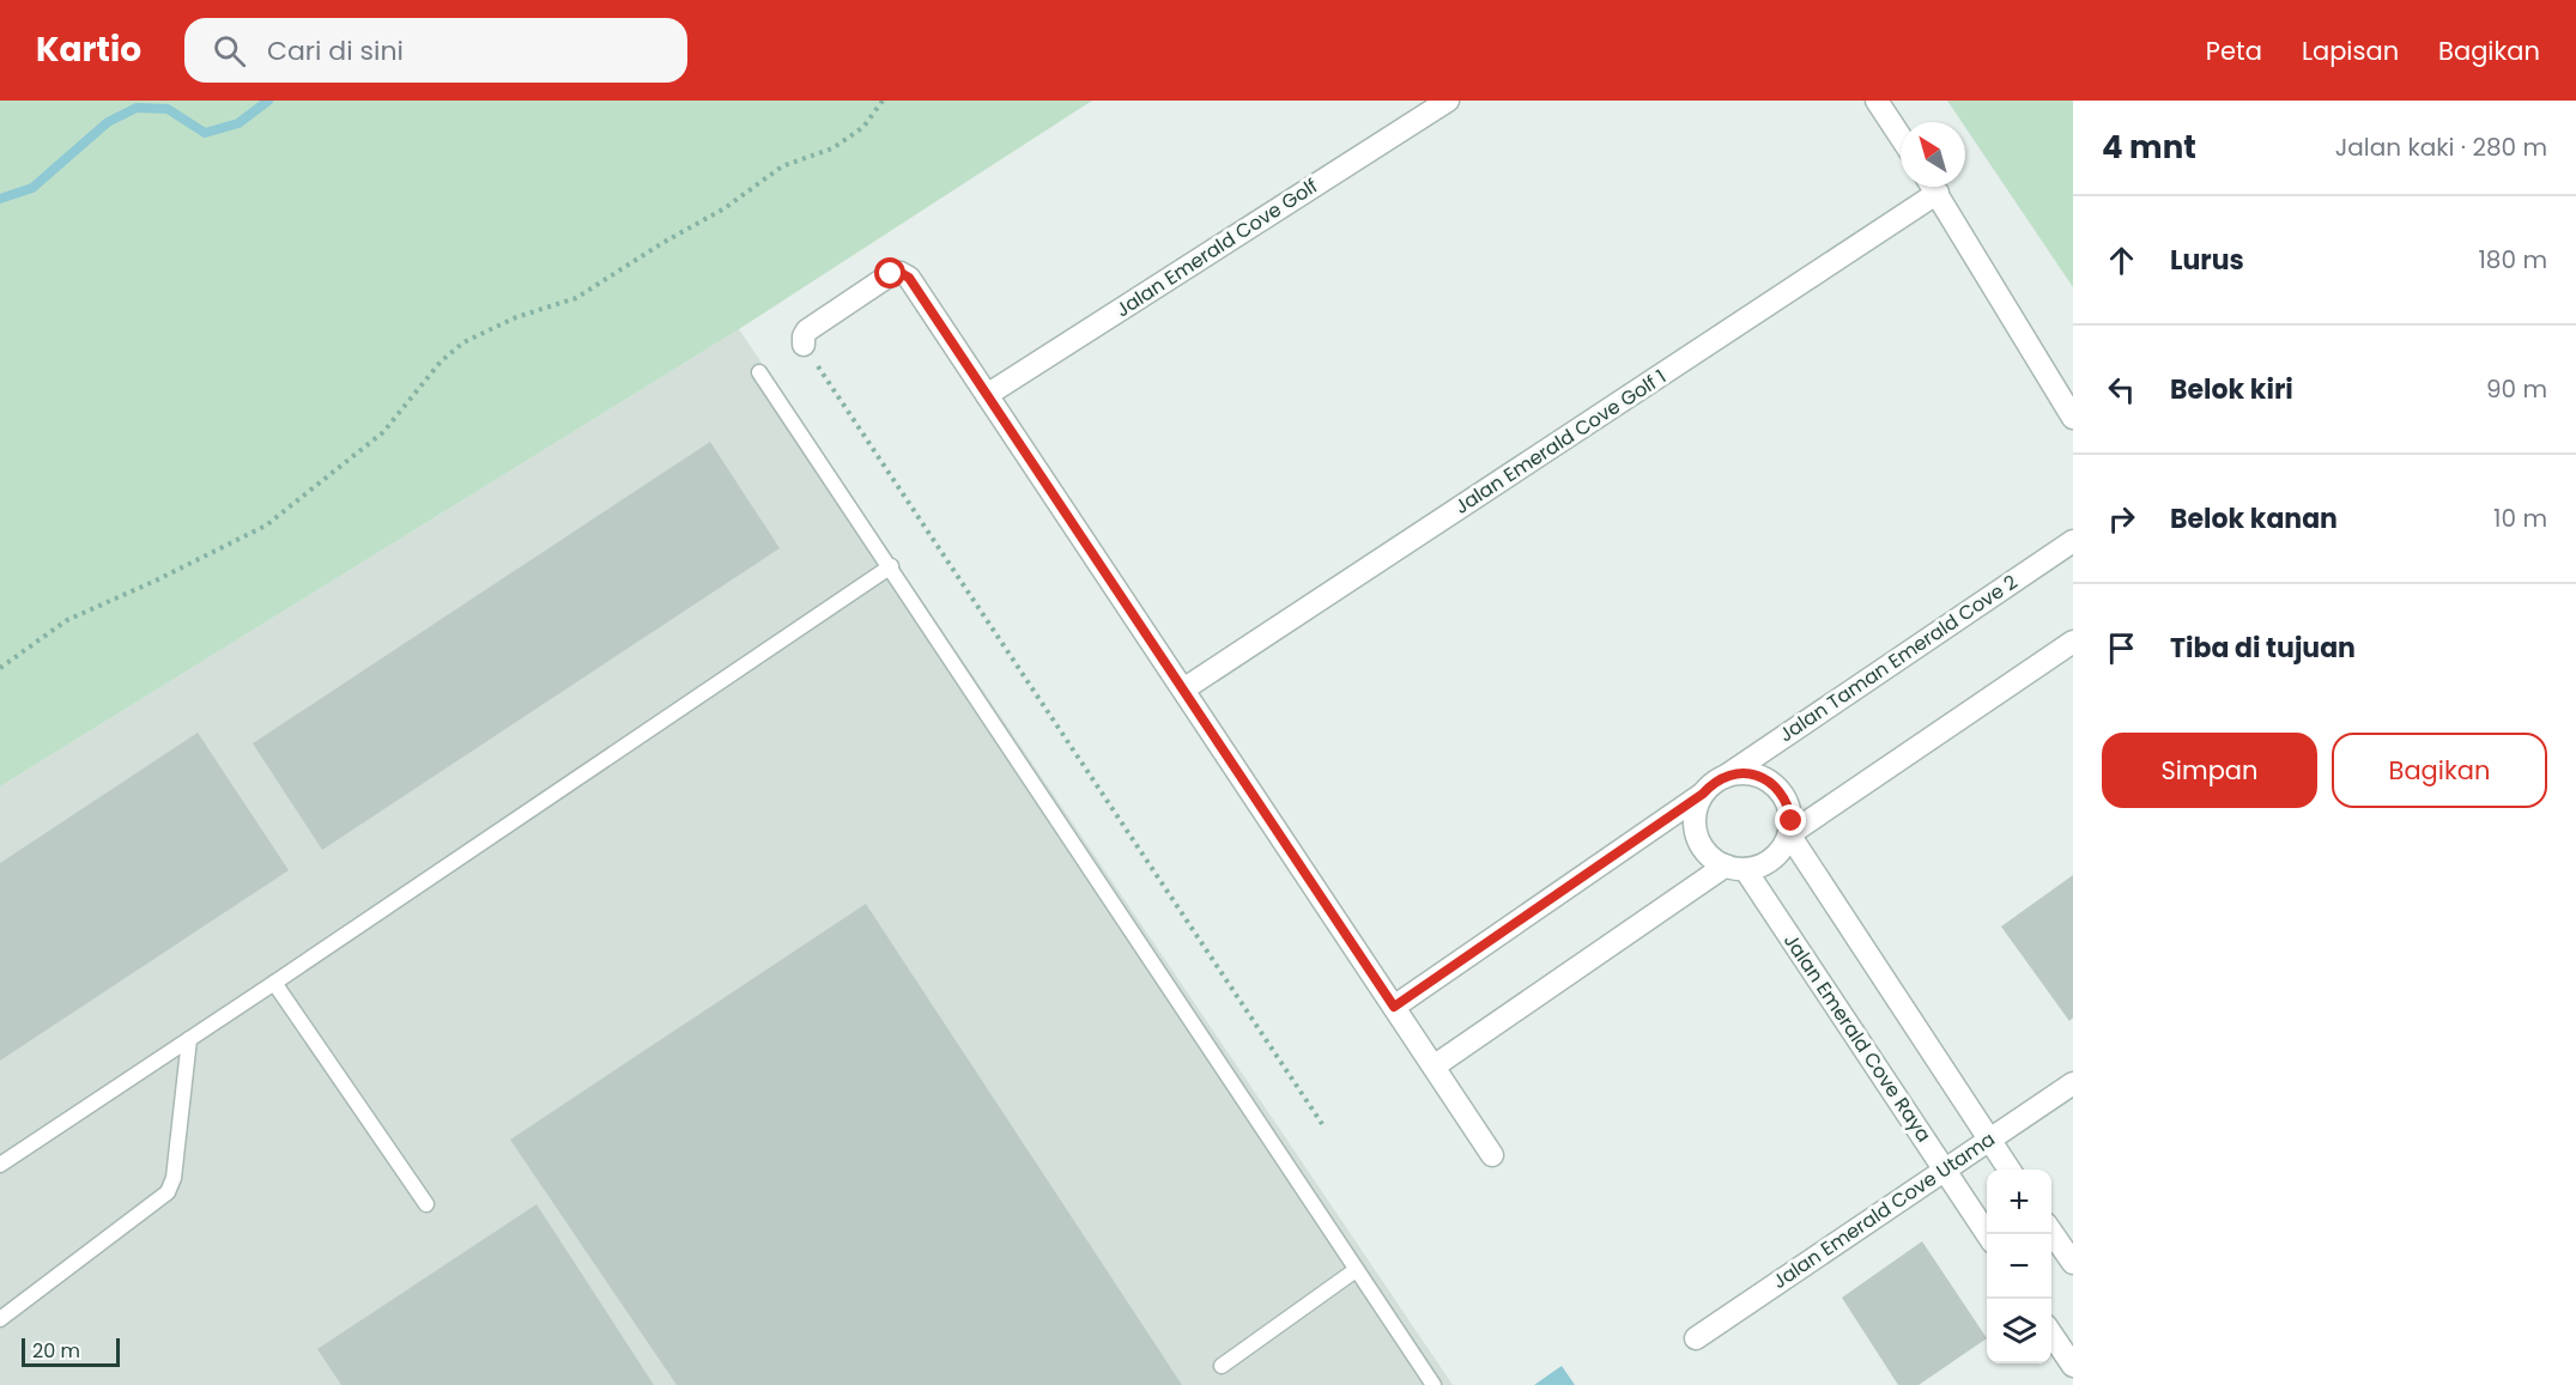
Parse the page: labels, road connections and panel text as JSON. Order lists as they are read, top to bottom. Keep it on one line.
{"streets":{"street":["Jalan Emerald Cove Golf","Jalan Emerald Cove Golf 1","Jalan Taman Emerald Cove 2","Jalan Emerald Cove Raya","Jalan Emerald Cove Utama"]},"crossings":[["Jalan Taman Emerald Cove 2","Jalan Emerald Cove Raya"],["Jalan Emerald Cove Raya","Jalan Emerald Cove Utama"]],"scale_bar":"20 m","north":"top left","page":{"header":"Kartio","search":"Cari di sini","nav":["Peta","Lapisan","Bagikan"],"heading":["4 mnt","Jalan kaki · 280 m"],"list":[["Lurus","180 m"],["Belok kiri","90 m"],["Belok kanan","10 m"],"Tiba di tujuan"],"buttons":["Simpan","Bagikan"],"map_buttons":["+","−"],"scale":"20 m"}}
